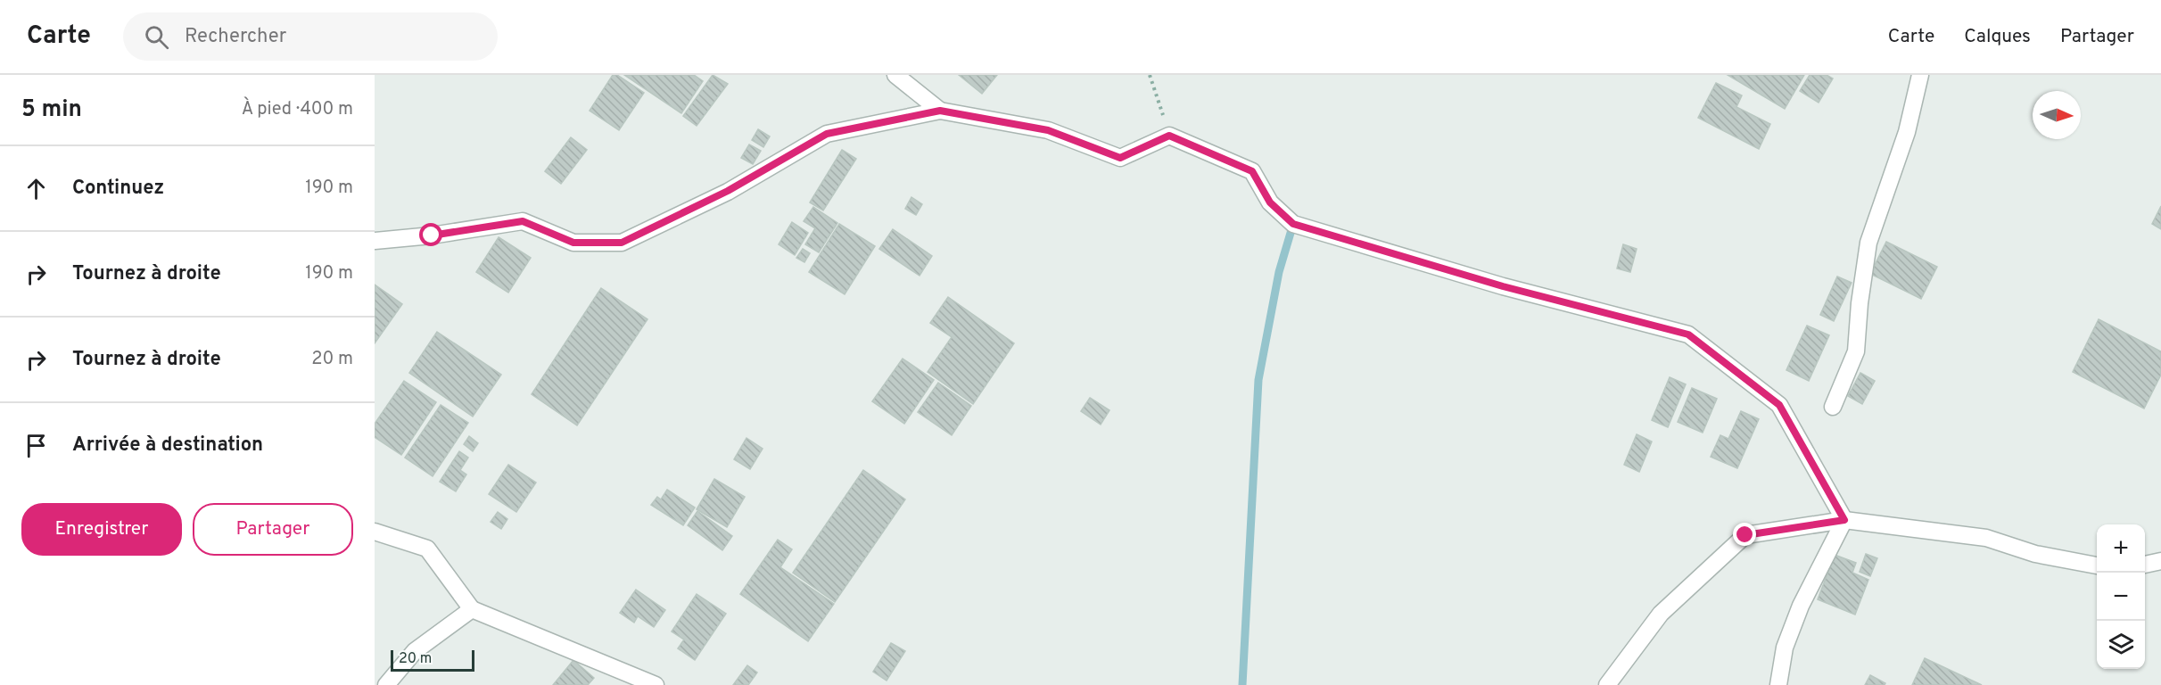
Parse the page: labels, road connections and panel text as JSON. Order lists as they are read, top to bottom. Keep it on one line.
{"scale_bar":"20 m","north":"right","page":{"header":"Carte","search":"Rechercher","nav":["Carte","Calques","Partager"],"heading":["5 min","À pied · 400 m"],"list":[["Continuez","190 m"],["Tournez à droite","190 m"],["Tournez à droite","20 m"],"Arrivée à destination"],"buttons":["Enregistrer","Partager"],"map_buttons":["+","−"],"scale":"20 m"}}
